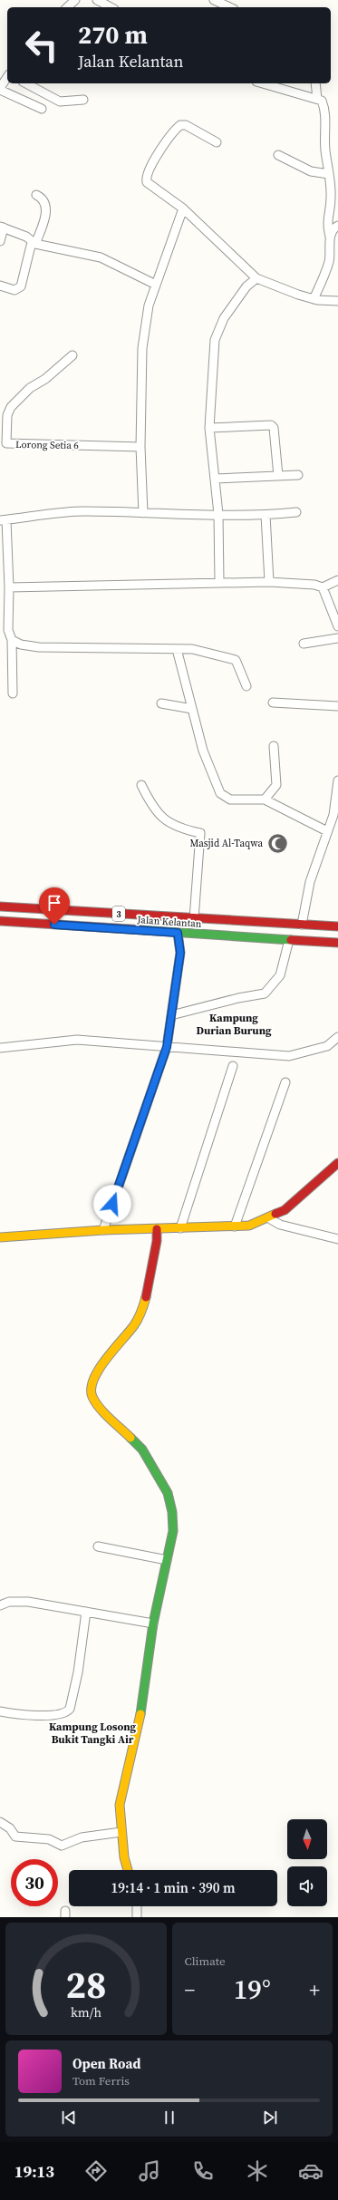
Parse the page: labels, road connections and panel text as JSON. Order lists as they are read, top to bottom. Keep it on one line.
{"streets":{"main road":["3","Jalan Kelantan"],"street":["Lorong Setia 6"]},"districts":["Kampung Durian Burung","Kampung Losong Bukit Tangki Air"],"places":{"mosque":["Masjid Al-Taqwa"]},"north":"bottom","page":{"turn":["270 m","Jalan Kelantan"],"limit":"30","trip":"19:14 · 1 min · 390 m","tile":"Climate","heat":["−","19°","+"],"song":["Open Road","Tom Ferris"],"tabs":"19:13","gauge":["28","km/h"]}}
